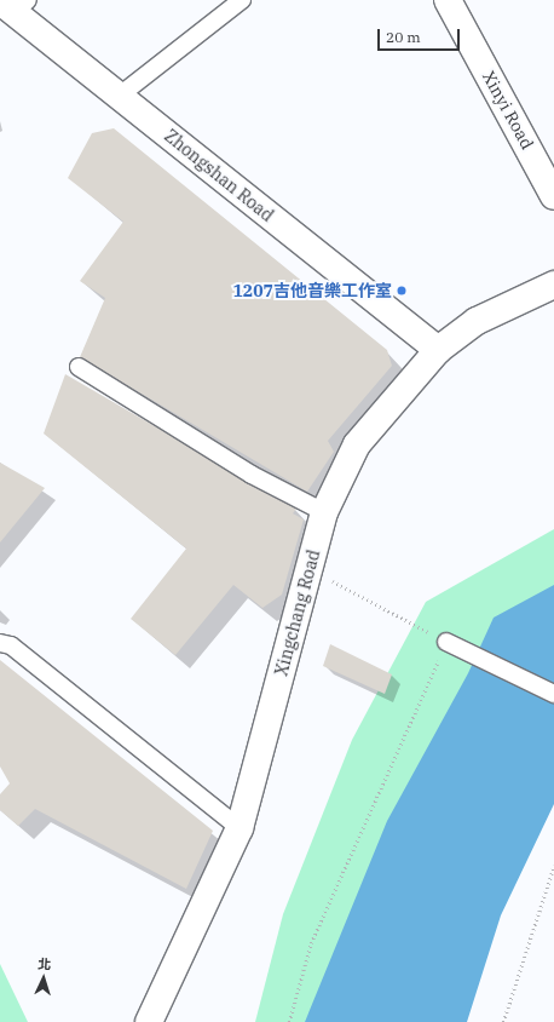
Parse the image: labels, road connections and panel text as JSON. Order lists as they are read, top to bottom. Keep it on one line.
{"streets":{"street":["Xinyi Road","Zhongshan Road","Xingchang Road"]},"crossings":[["Zhongshan Road","Xingchang Road"]],"places":["1207吉他音樂工作室"],"scale_bar":"20 m","north":"top"}
